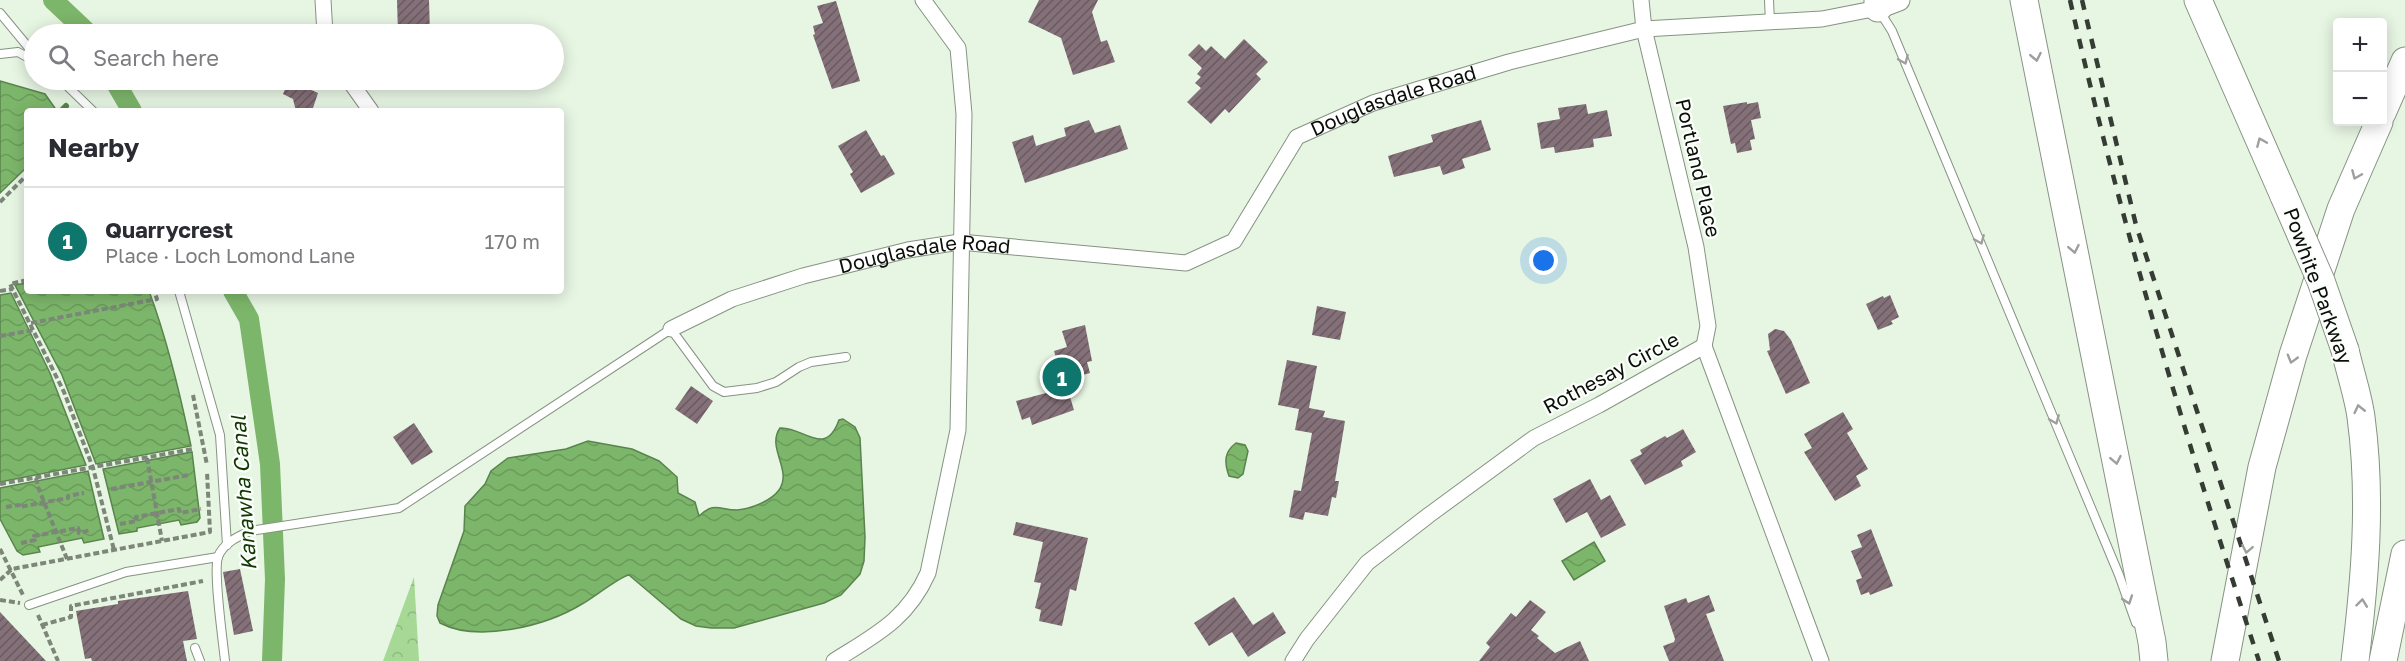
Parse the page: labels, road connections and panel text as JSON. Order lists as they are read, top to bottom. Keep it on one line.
{"streets":{"highway":["Powhite Parkway"],"street":["Douglasdale Road","Portland Place","Rothesay Circle"]},"crossings":[["Douglasdale Road","Portland Place"],["Portland Place","Rothesay Circle"]],"water":["Kanawha Canal"],"page":{"map_buttons":["+","−"],"search":"Search here","heading":"Nearby","list":[{"mark":"1","name":"Quarrycrest","note":"Place · Loch Lomond Lane","value":"170 m"}],"pins":"1"}}
